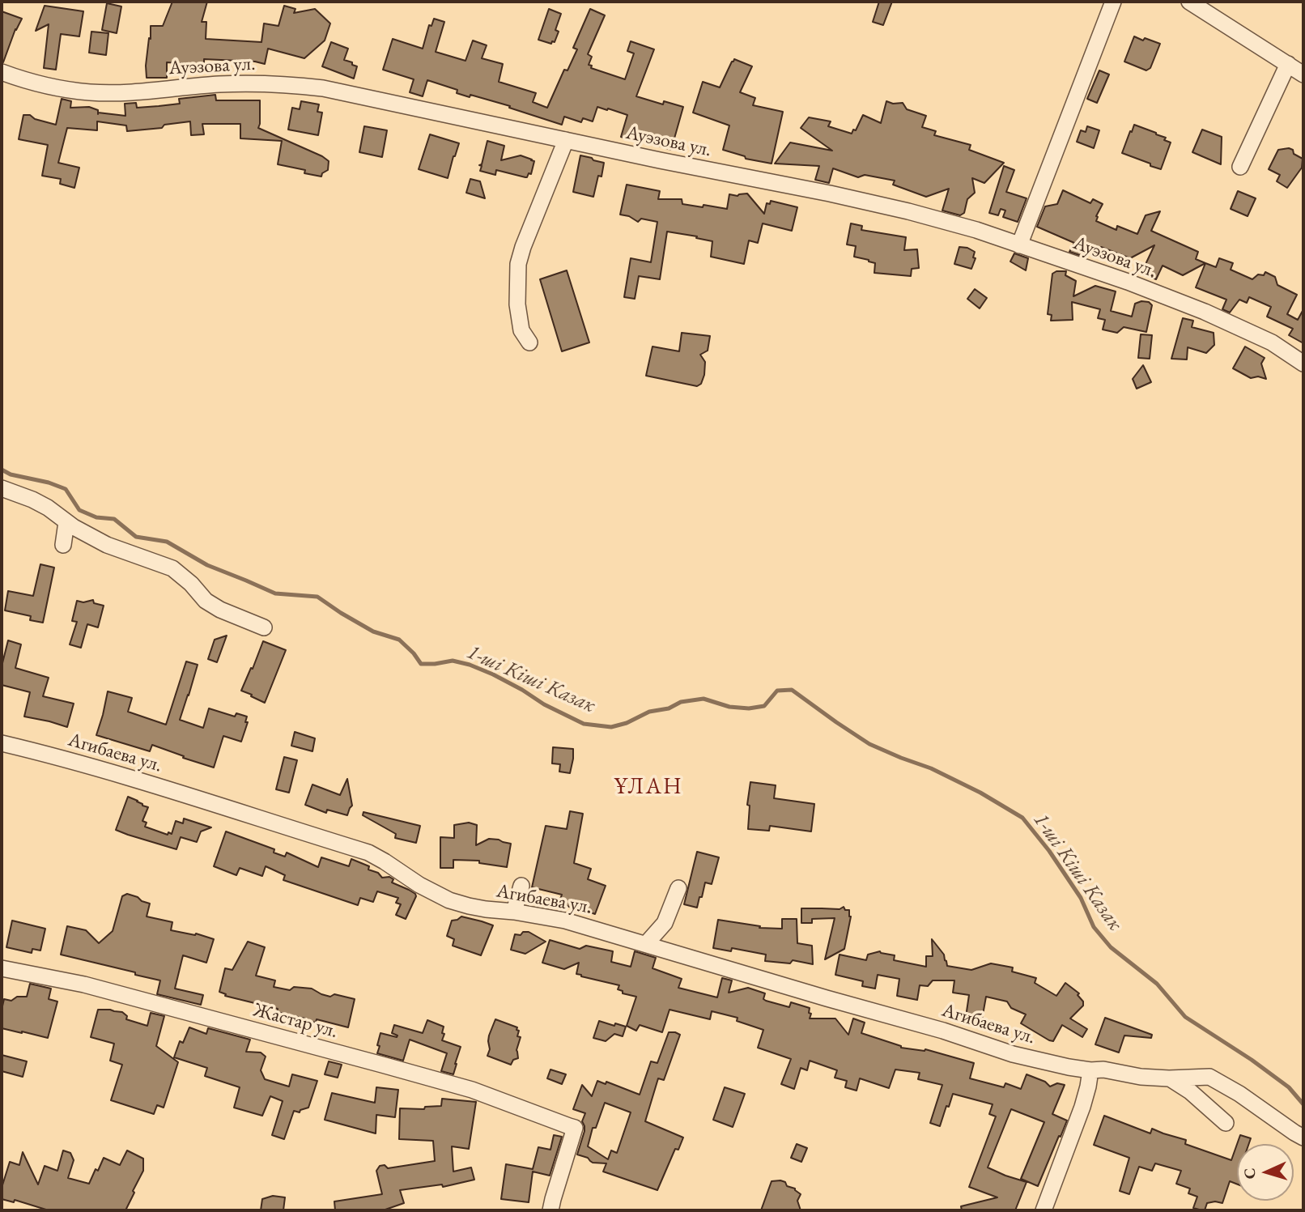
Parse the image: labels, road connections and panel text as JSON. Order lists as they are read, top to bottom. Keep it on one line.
{"streets":{"street":["Ауэзова ул.","Агибаева ул.","Жастар ул."]},"districts":["ҰЛАН"],"water":["1-ші Кіші Казак"],"north":"left"}
